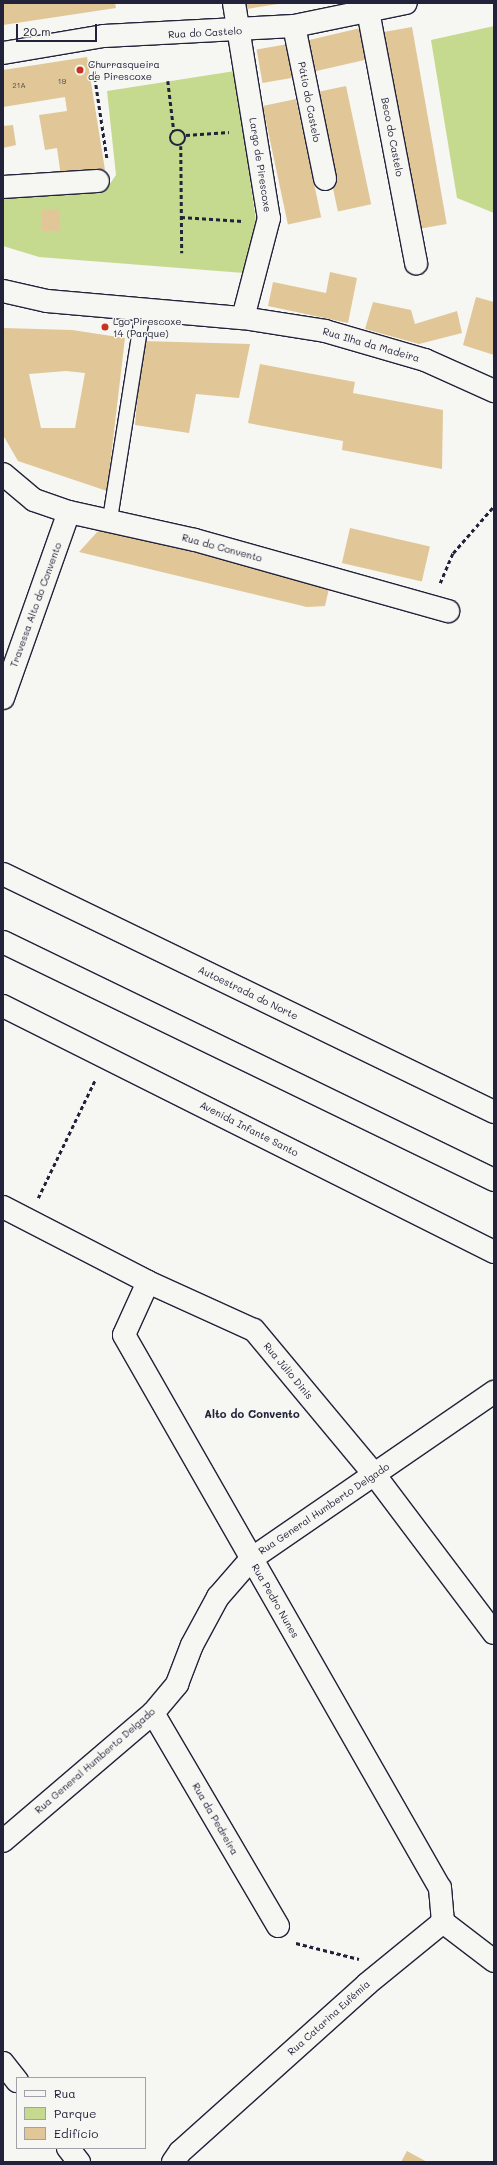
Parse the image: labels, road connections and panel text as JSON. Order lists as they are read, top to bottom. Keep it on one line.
{"streets":{"main road":["Rua do Castelo","Pátio do Castelo","Beco do Castelo","Largo de Pirescoxe","Rua Ilha da Madeira","Rua do Convento","Travessa Alto do Convento","Autoestrada do Norte","Avenida Infante Santo","Rua Júlio Dinis","Rua General Humberto Delgado","Rua Pedro Nunes","Rua da Pedreira","Rua Catarina Eufémia"]},"crossings":[["Rua do Castelo","Pátio do Castelo"],["Rua do Castelo","Beco do Castelo"],["Rua do Castelo","Largo de Pirescoxe"],["Largo de Pirescoxe","Rua Ilha da Madeira"],["Rua do Convento","Travessa Alto do Convento"],["Rua Júlio Dinis","Rua General Humberto Delgado"],["Rua Júlio Dinis","Rua Pedro Nunes"],["Rua General Humberto Delgado","Rua Pedro Nunes"],["Rua General Humberto Delgado","Rua da Pedreira"],["Rua Pedro Nunes","Rua Catarina Eufémia"]],"districts":["Alto do Convento"],"places":["Churrasqueira de Pirescoxe","Lgo Pirescoxe 14 (Parque)"],"house_numbers":["19","21A"],"legend":["Rua","Parque","Edifício"],"scale_bar":"20 m"}
